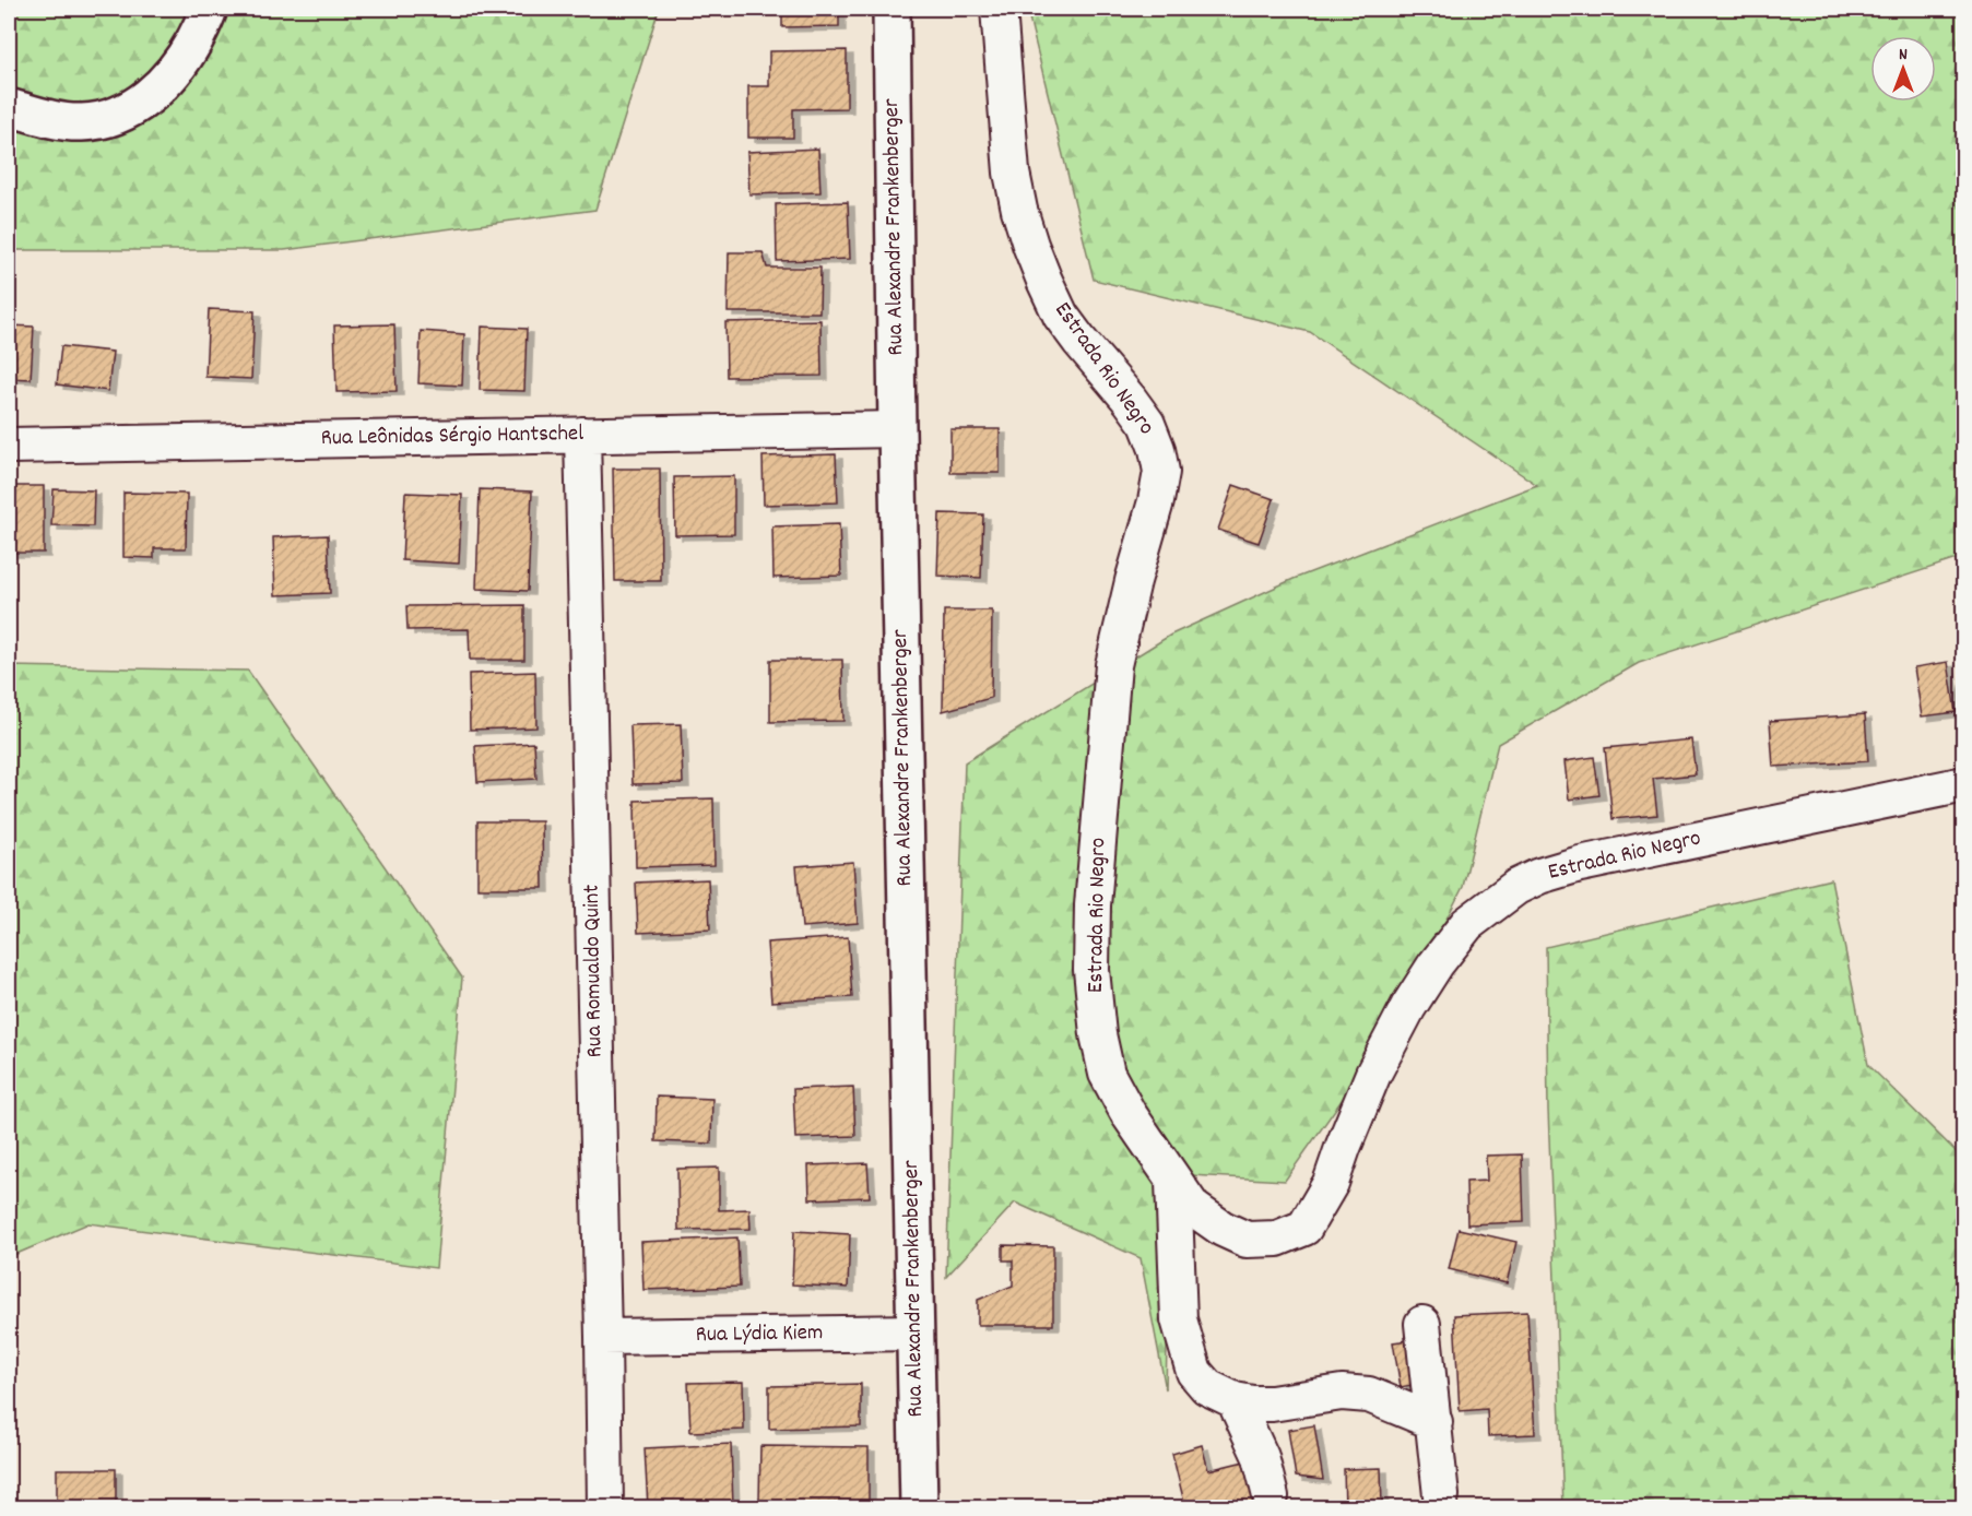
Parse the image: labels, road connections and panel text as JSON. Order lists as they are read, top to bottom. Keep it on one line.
{"streets":{"street":["Rua Alexandre Frankenberger","Estrada Rio Negro","Rua Leônidas Sérgio Hantschel","Rua Romualdo Quint","Rua Lýdia Kiem"]},"crossings":[["Rua Alexandre Frankenberger","Rua Leônidas Sérgio Hantschel"],["Rua Alexandre Frankenberger","Rua Lýdia Kiem"],["Rua Leônidas Sérgio Hantschel","Rua Romualdo Quint"],["Rua Romualdo Quint","Rua Lýdia Kiem"]],"north":"top"}
